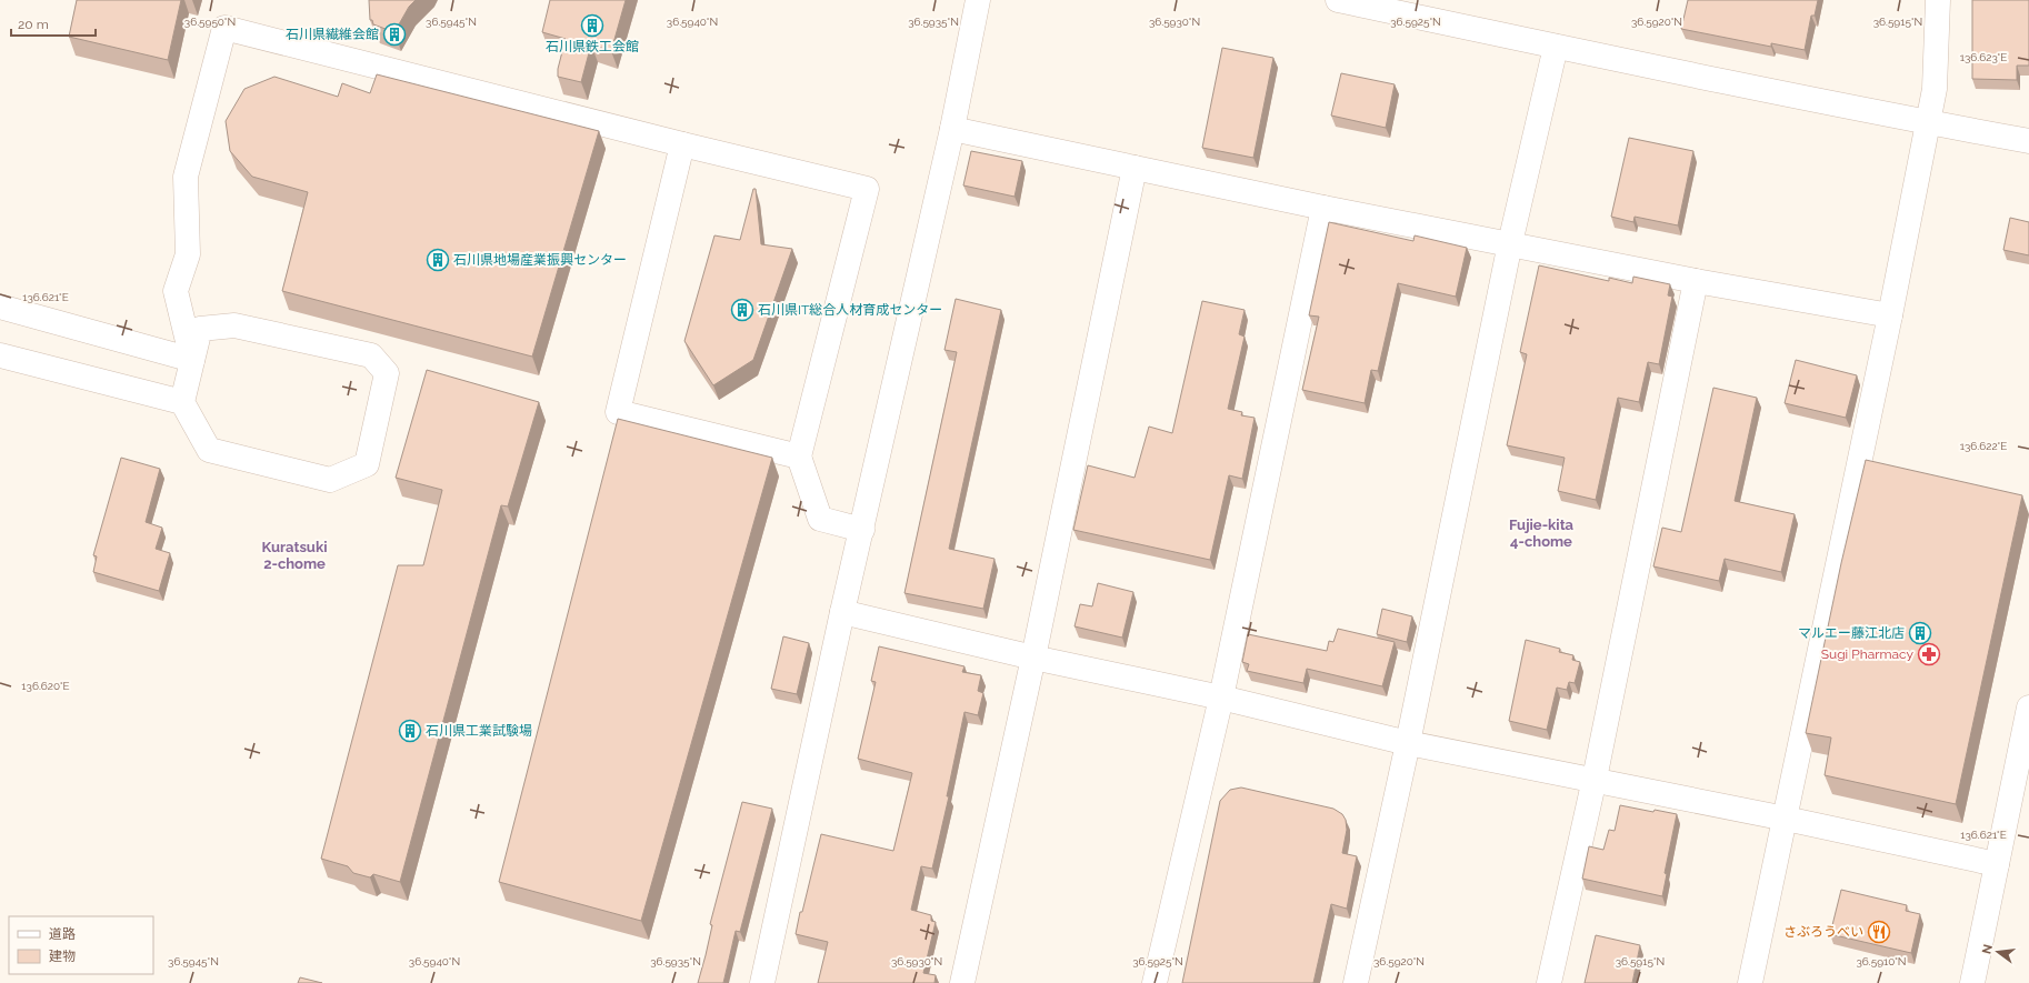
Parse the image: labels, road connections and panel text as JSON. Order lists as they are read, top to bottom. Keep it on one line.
{"districts":["Fujie-kita 4-chome","Kuratsuki 2-chome"],"places":{"building":["石川県鉄工会館","石川県繊維会館","石川県地場産業振興センター","石川県IT総合人材育成センター","マルエー藤江北店","石川県工業試験場"],"pharmacy":["Sugi Pharmacy"],"restaurant":["さぶろうべい"]},"legend":["道路","建物"],"scale_bar":"20 m","north":"left","coordinates":["36.5945°N","36.5940°N","36.5935°N","36.5930°N","36.5925°N","36.5920°N","36.5950°N","36.5915°N","136.623°E","136.621°E","136.622°E","136.620°E","36.5910°N"]}
